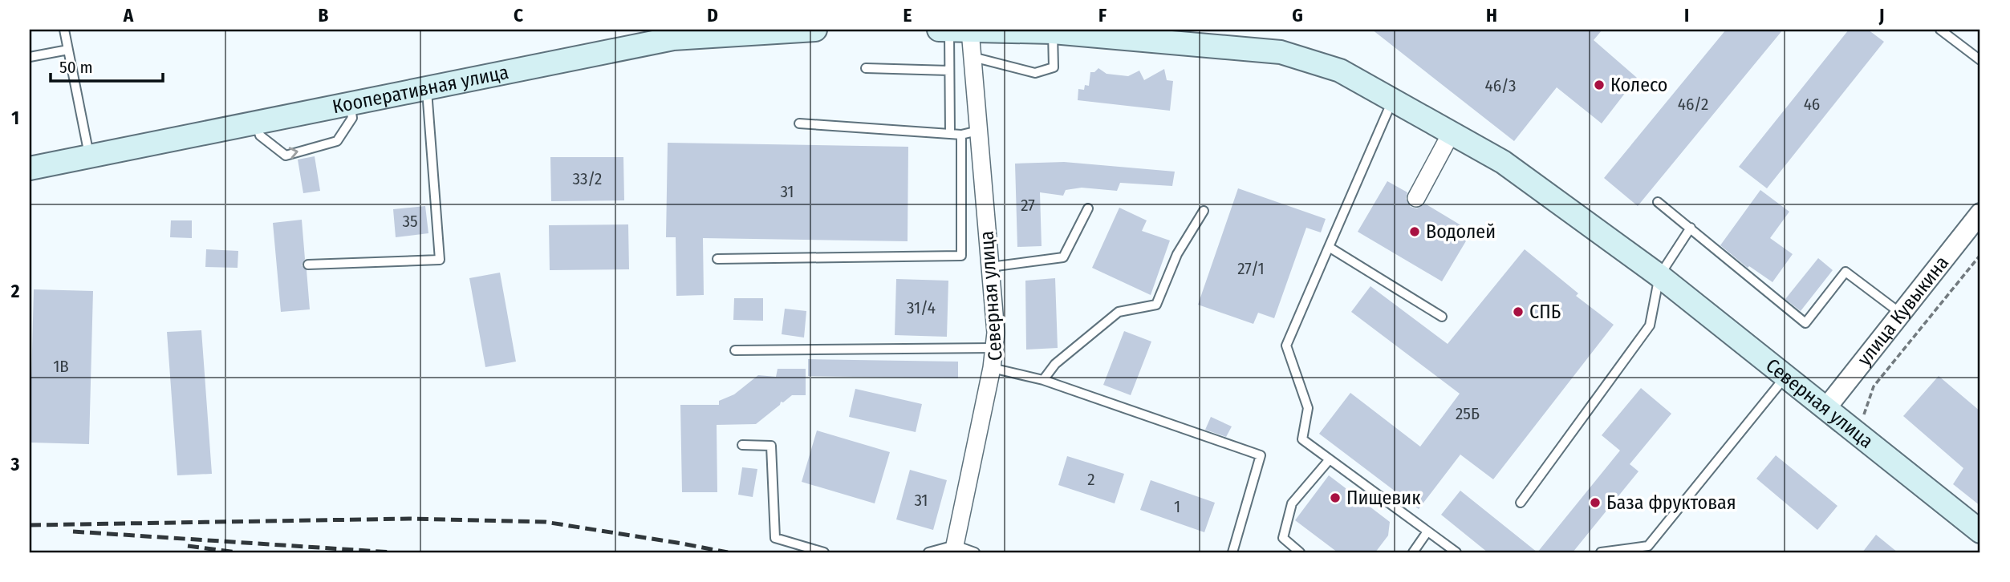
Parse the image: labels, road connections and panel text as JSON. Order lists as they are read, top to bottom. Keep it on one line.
{"streets":{"main road":["Кооперативная улица","Северная улица"],"street":["улица Кувыкина"]},"crossings":[["Северная улица","улица Кувыкина"]],"places":["Колесо","Водолей","СПБ","Пищевик","База фруктовая"],"house_numbers":["46/3","46/2","46","33/2","31","27","35","27/1","31/4","1В","25Б","2","31","1"],"scale_bar":"50 m","grid":{"columns":["A","B","C","D","E","F","G","H","I","J"],"rows":["1","2","3"]}}
